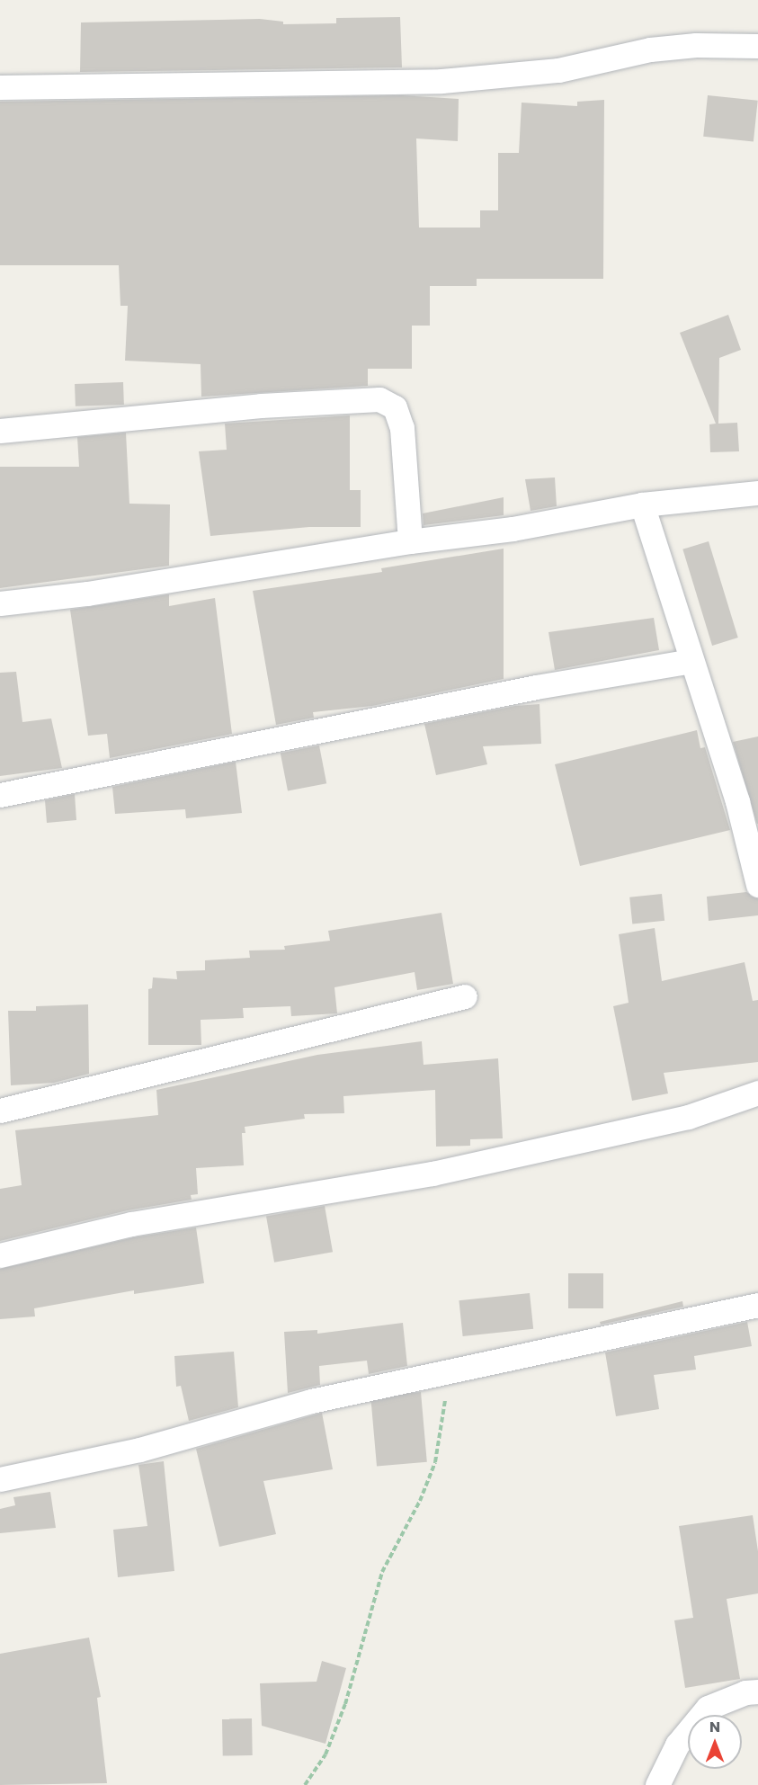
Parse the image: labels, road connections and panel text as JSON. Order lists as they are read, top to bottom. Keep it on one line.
{"north":"top"}
